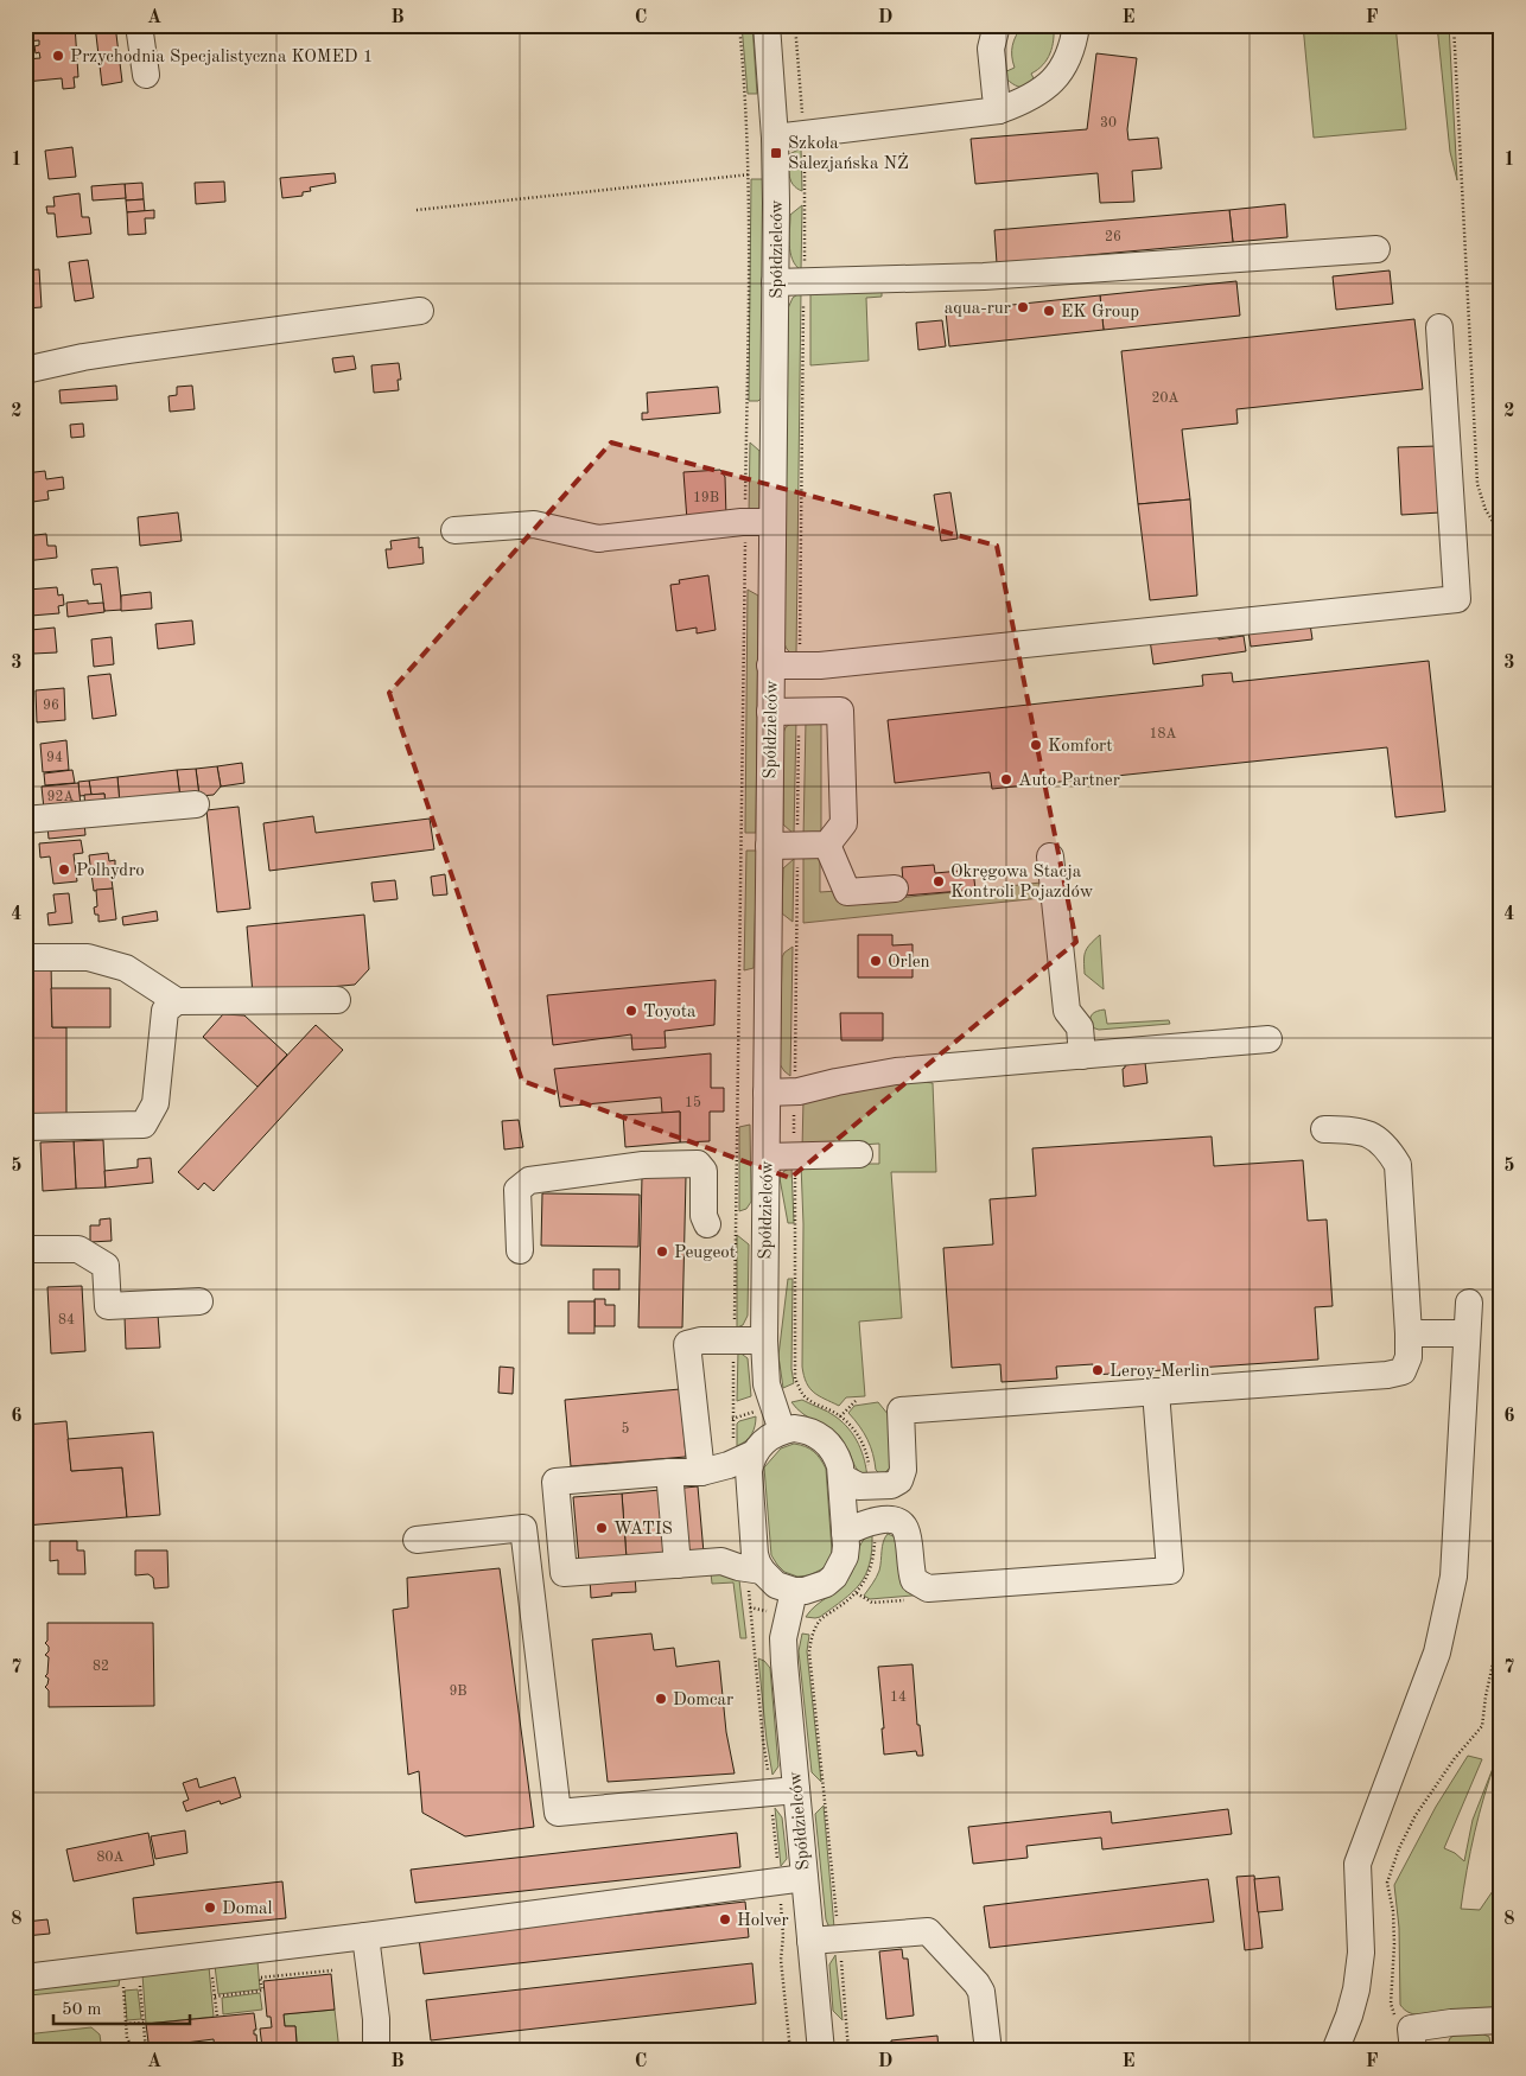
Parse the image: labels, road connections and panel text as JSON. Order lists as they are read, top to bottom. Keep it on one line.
{"streets":{"street":["Spółdzielców"]},"places":{"other":["Przychodnia Specjalistyczna KOMED 1","aqua-rur","EK Group","Komfort","Auto Partner","Polhydro","Okręgowa Stacja Kontroli Pojazdów","Orlen","Toyota","Peugeot","Leroy Merlin","WATIS","Domcar","Domal","Holver"],"transit":["Szkoła Salezjańska NŻ"]},"house_numbers":["30","26","20A","19B","96","18A","94","92A","15","84","5","82","9B","14","80A"],"scale_bar":"50 m","grid":{"columns":["A","B","C","D","E","F"],"rows":["1","2","3","4","5","6","7","8"]}}
